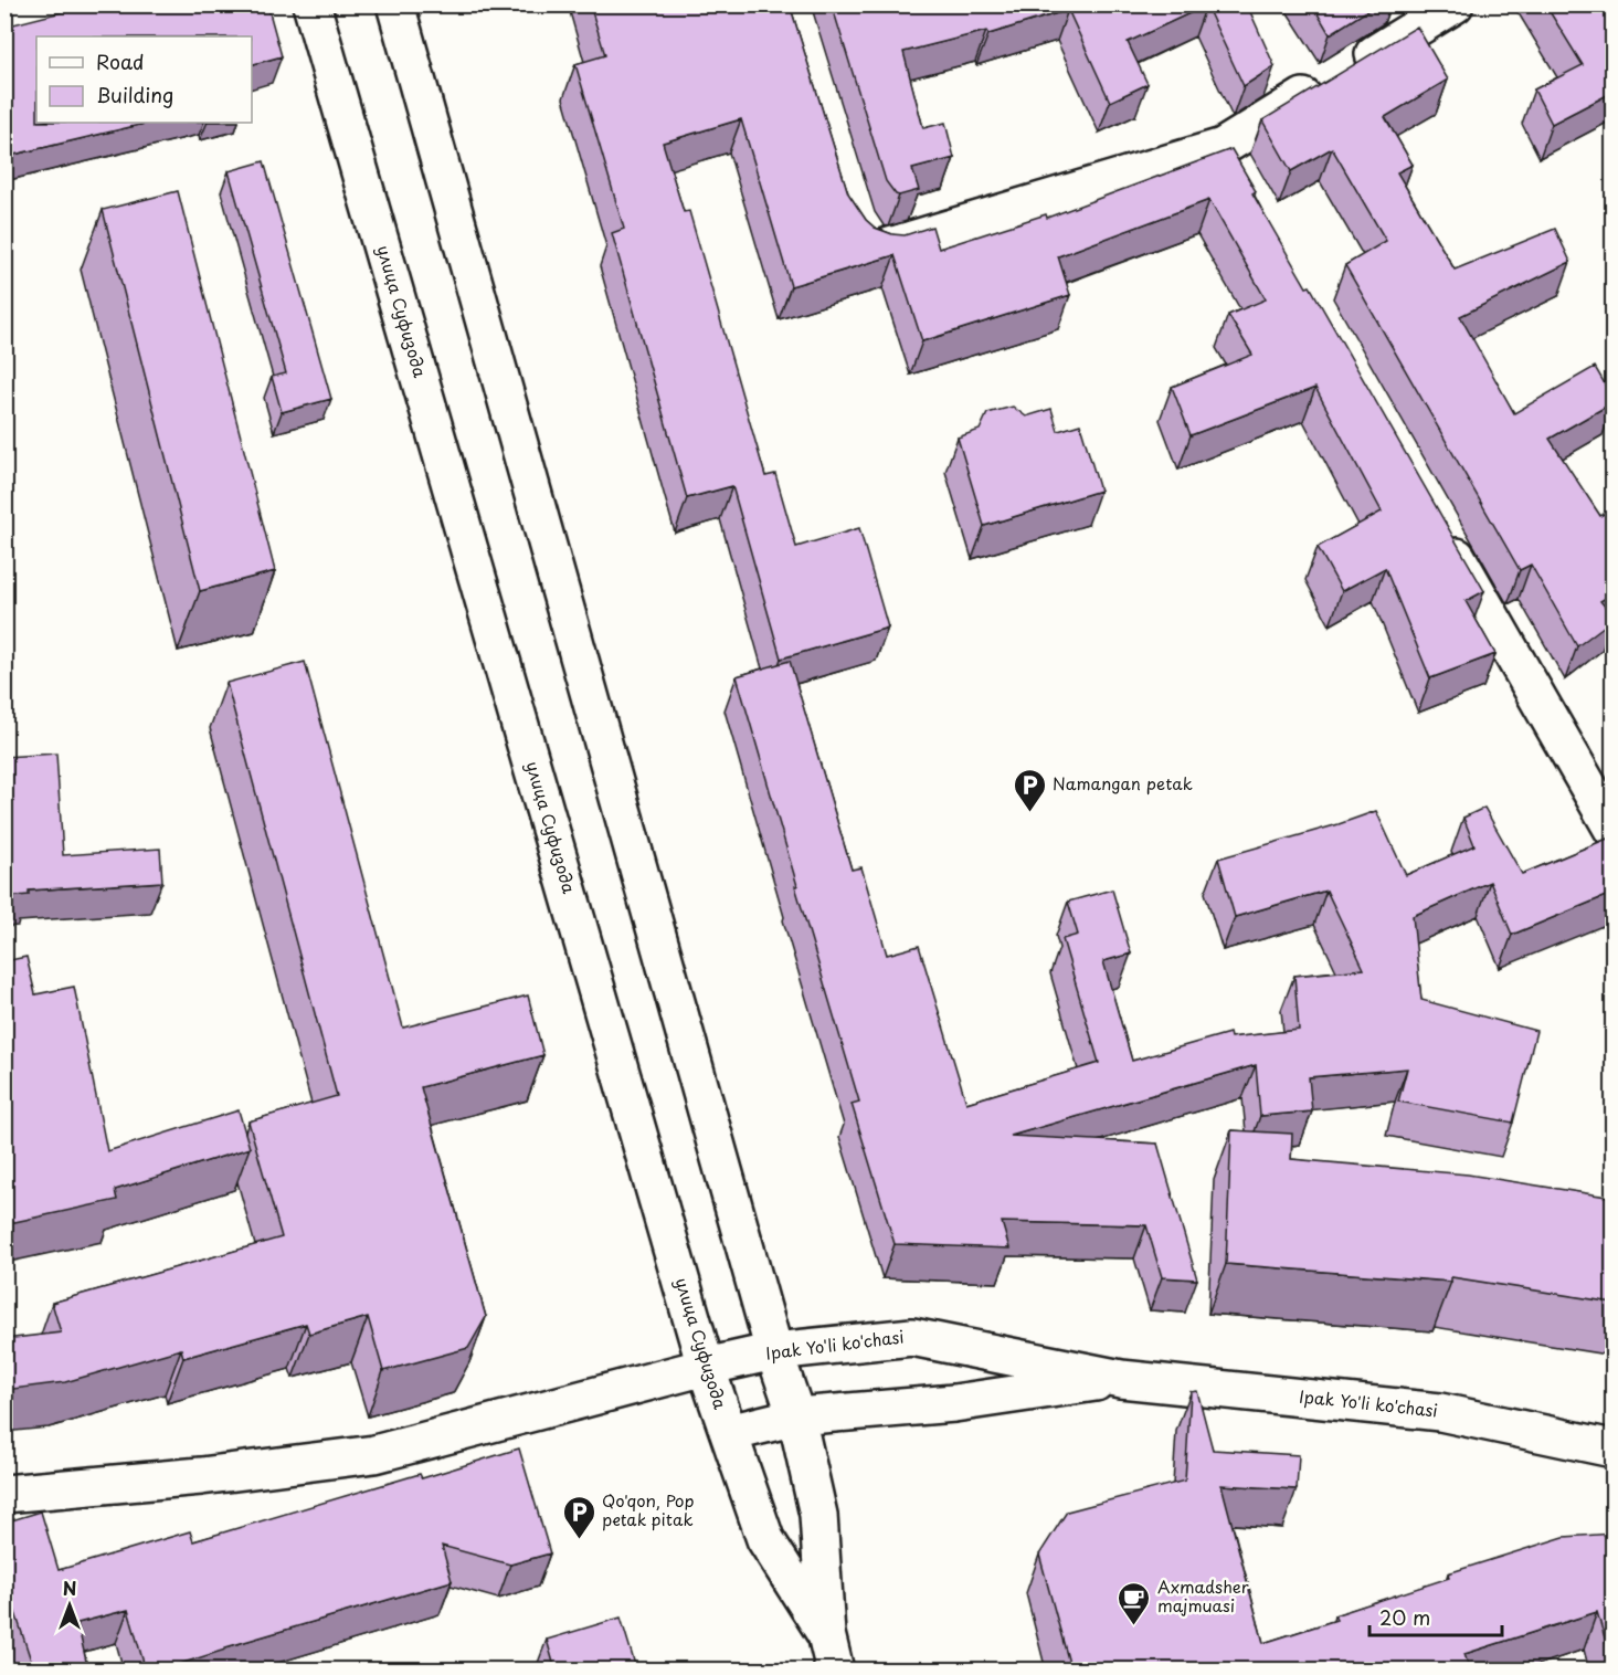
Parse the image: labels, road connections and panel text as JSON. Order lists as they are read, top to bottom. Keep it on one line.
{"streets":{"main road":["улица Суфизода","Ipak Yo'li ko'chasi"]},"crossings":[["улица Суфизода","Ipak Yo'li ko'chasi"]],"places":{"parking":["Namangan petak","Qo'qon, Pop petak pitak"],"cafe":["Axmadsher majmuasi"]},"legend":["Road","Building"],"scale_bar":"20 m","north":"top"}
